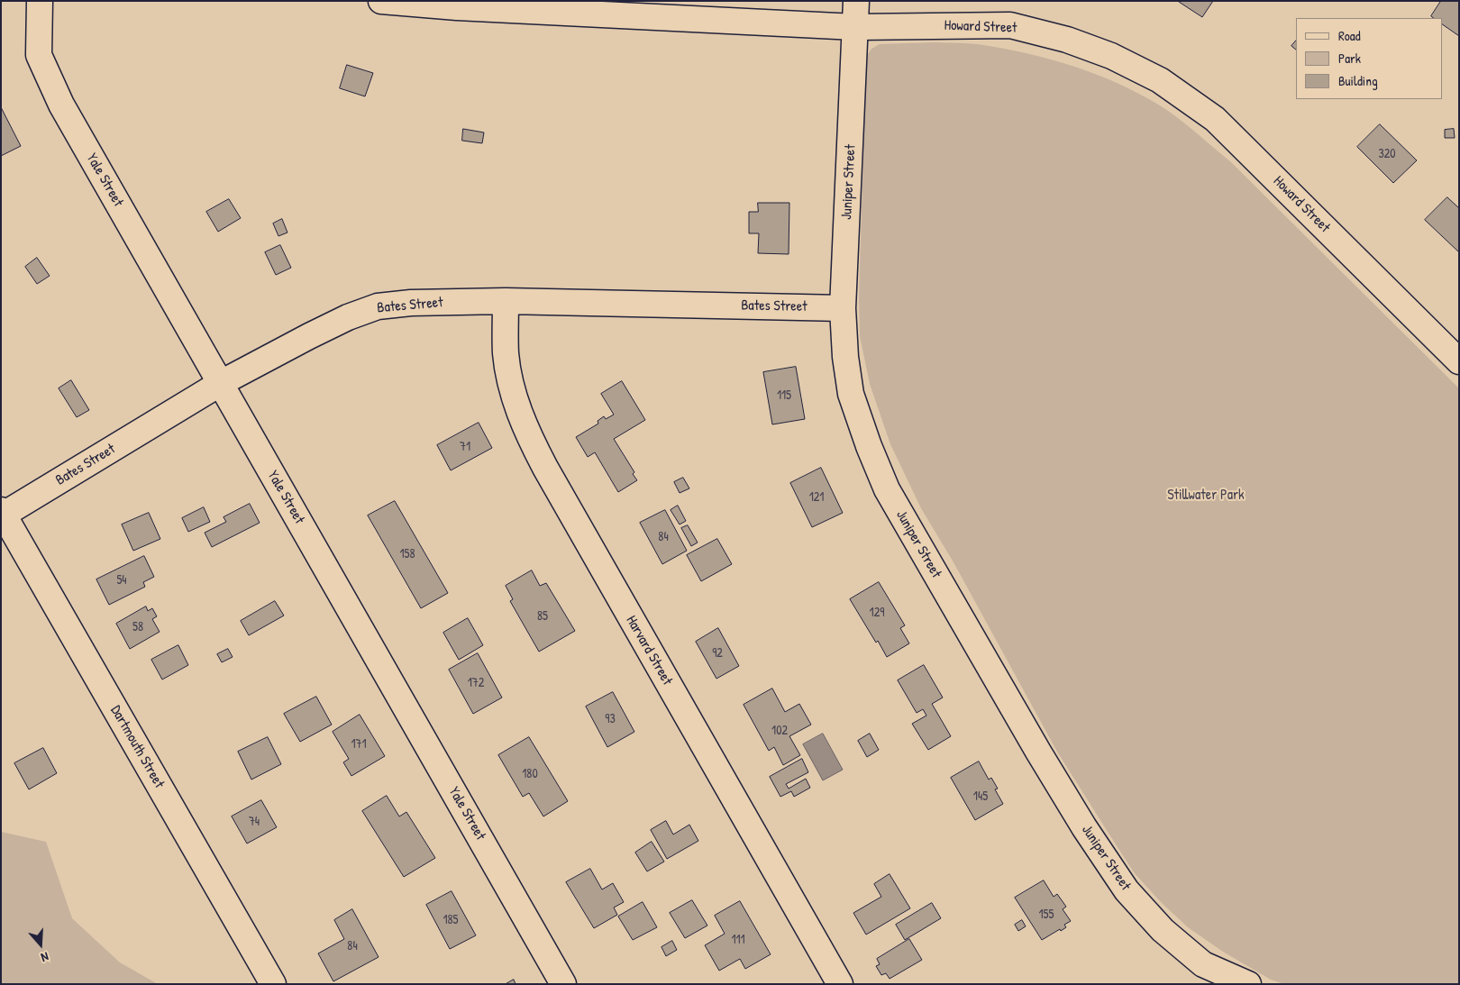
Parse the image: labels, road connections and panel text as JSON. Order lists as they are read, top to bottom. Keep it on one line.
{"streets":{"street":["Howard Street","Yale Street","Juniper Street","Bates Street","Harvard Street","Dartmouth Street"]},"crossings":[["Howard Street","Juniper Street"],["Yale Street","Bates Street"],["Juniper Street","Bates Street"],["Bates Street","Harvard Street"],["Bates Street","Dartmouth Street"]],"parks":["Stillwater Park"],"house_numbers":["320","115","71","121","84","158","54","129","85","58","92","172","93","102","171","180","145","74","155","185","111","84"],"legend":["Road","Park","Building"],"north":"bottom"}
